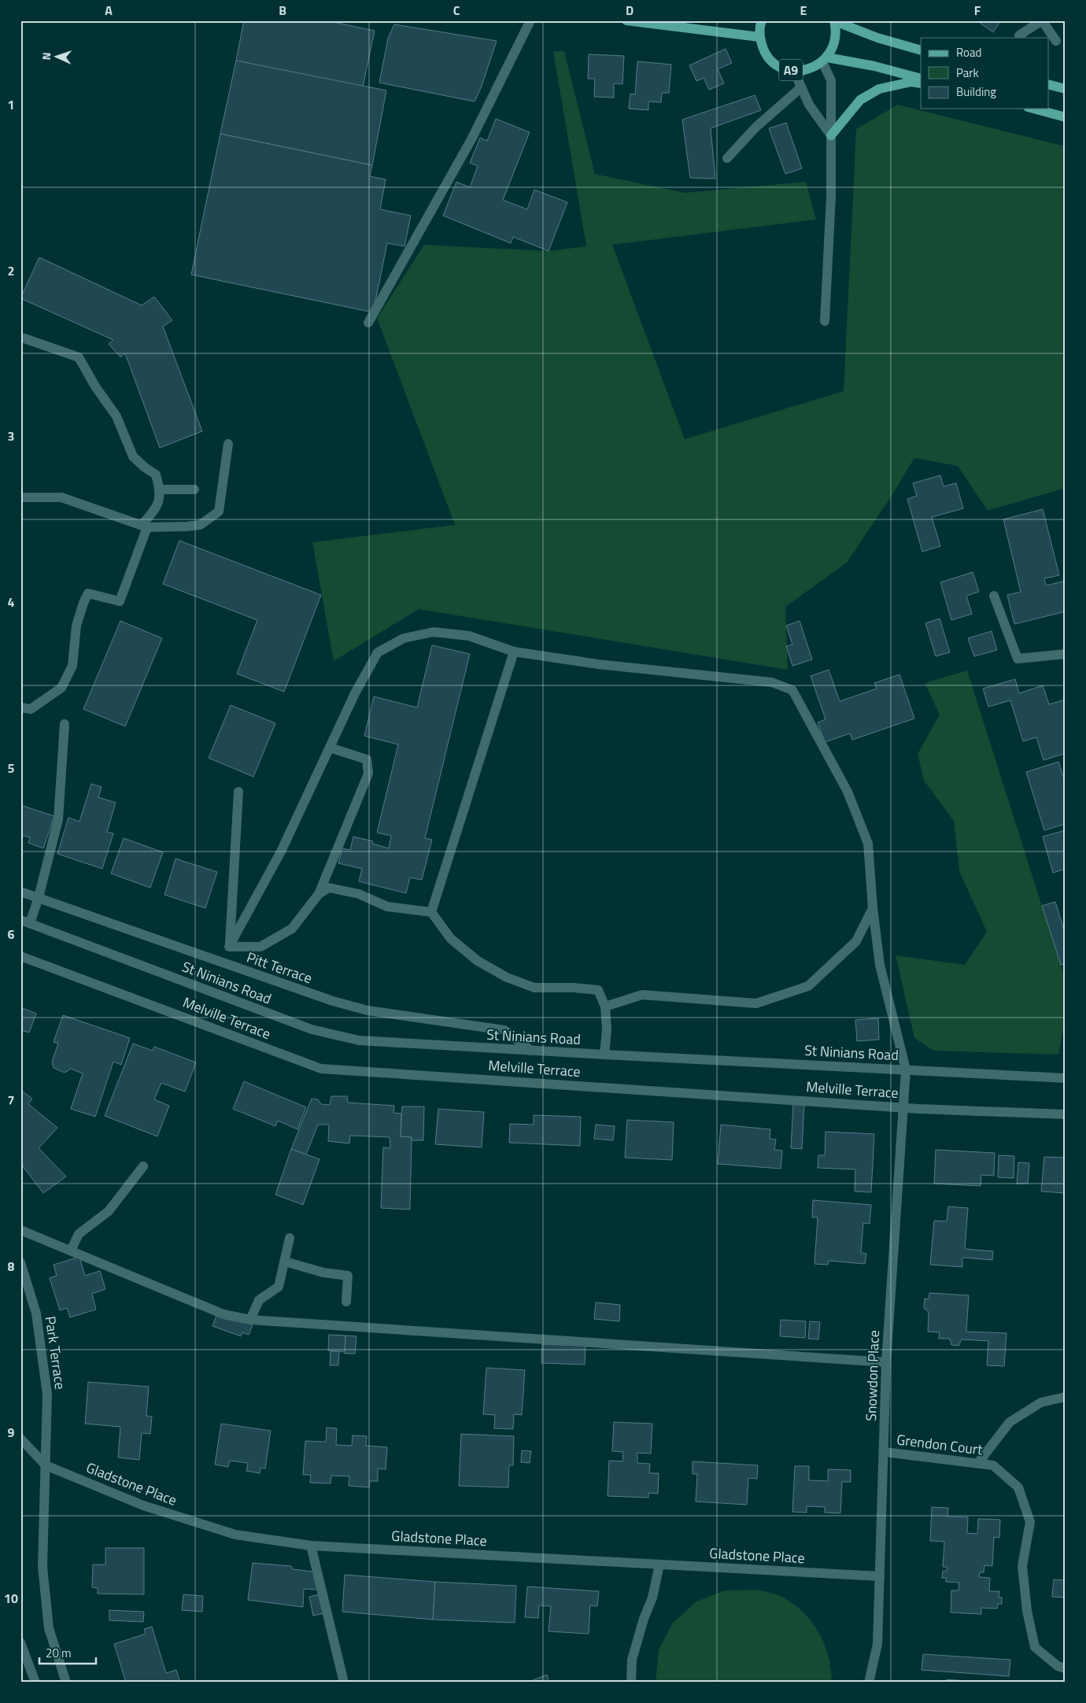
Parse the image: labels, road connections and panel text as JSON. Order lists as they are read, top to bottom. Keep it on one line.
{"streets":{"main road":["A9"],"street":["Pitt Terrace","St Ninians Road","Melville Terrace","Park Terrace","Snowdon Place","Grendon Court","Gladstone Place"]},"crossings":[["Pitt Terrace","St Ninians Road"],["St Ninians Road","Snowdon Place"],["Melville Terrace","Snowdon Place"],["Park Terrace","Gladstone Place"],["Snowdon Place","Grendon Court"],["Snowdon Place","Gladstone Place"]],"legend":["Road","Park","Building"],"scale_bar":"20 m","north":"left","grid":{"columns":["A","B","C","D","E","F"],"rows":["1","2","3","4","5","6","7","8","9","10"]}}
